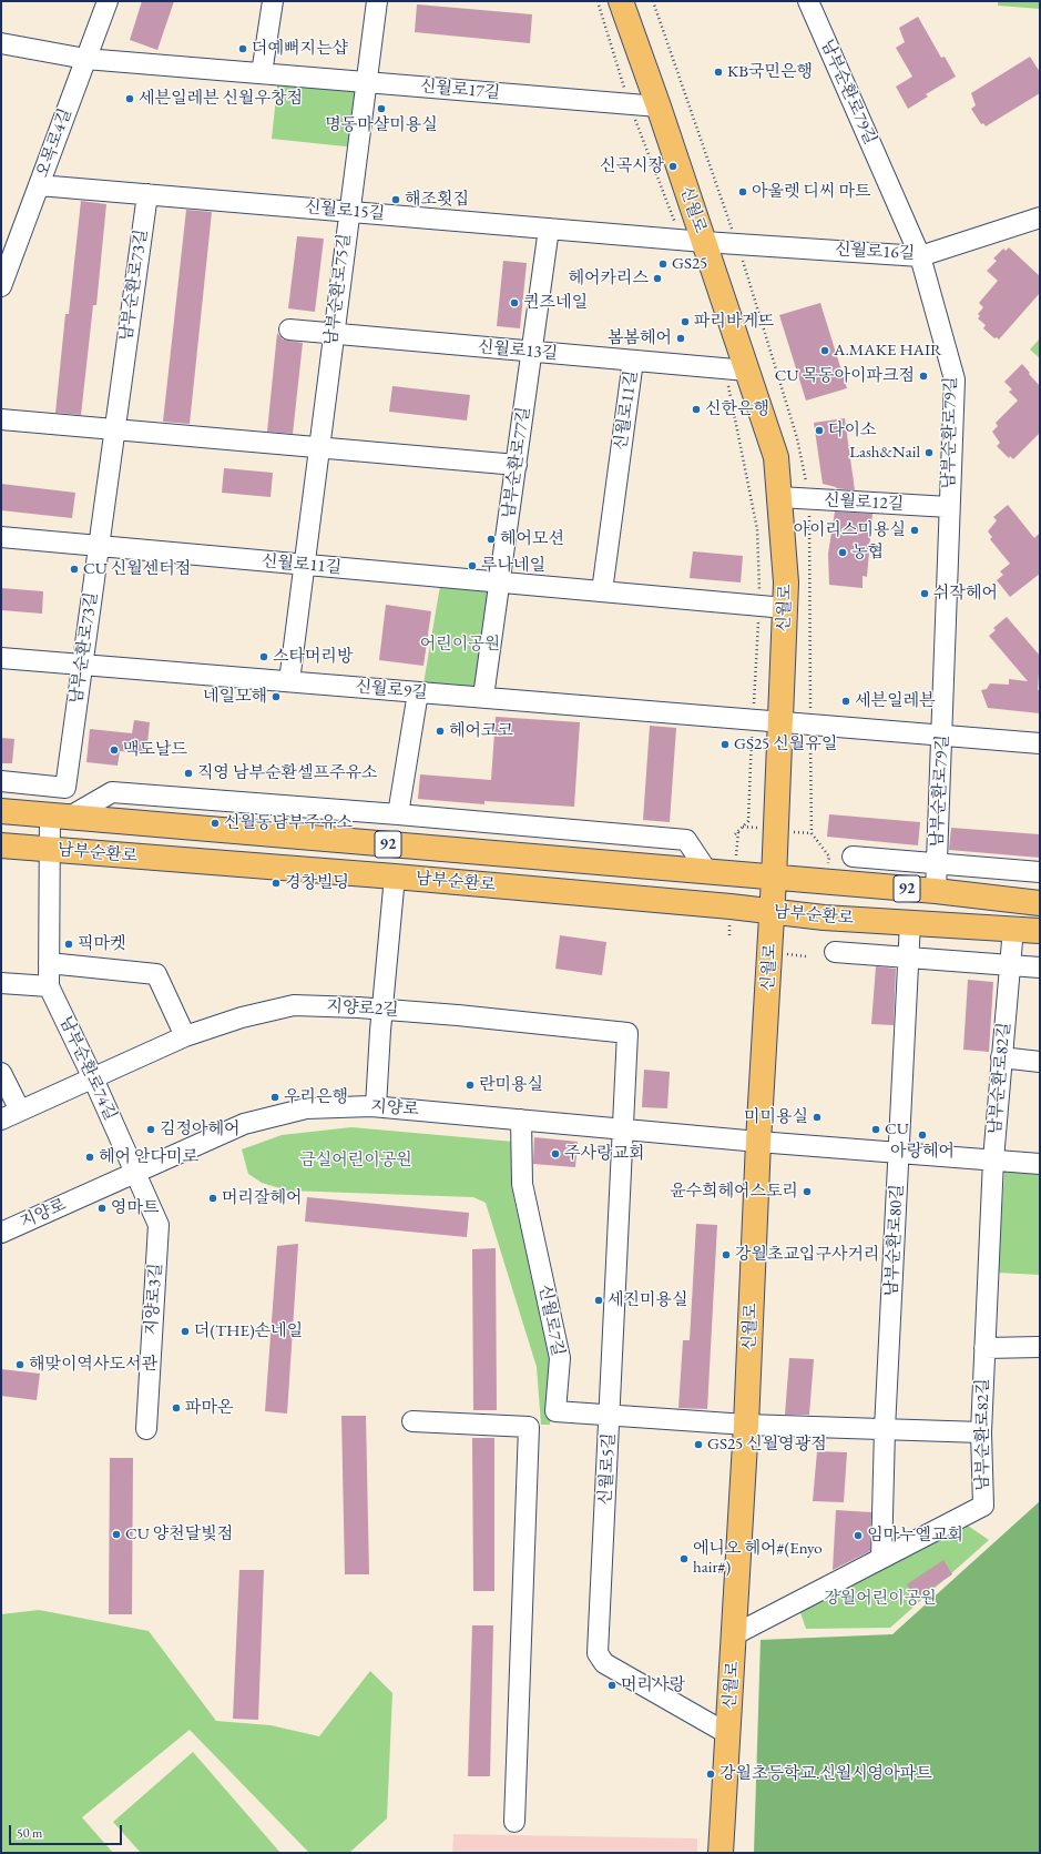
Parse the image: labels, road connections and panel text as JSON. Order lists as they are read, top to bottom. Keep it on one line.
{"streets":{"main road":["신월로","92","남부순환로"],"street":["신월로17길","남부순환로79길","오목로4길","신월로15길","신월로16길","남부순환로73길","남부순환로75길","신월로13길","신월로11길","남부순환로77길","신월로12길","신월로9길","지양로2길","남부순환로74길","남부순환로82길","지양로","남부순환로80길","지양로3길","신월로7길","신월로5길"]},"crossings":[["신월로17길","오목로4길"],["신월로17길","신월로"],["신월로17길","남부순환로75길"],["남부순환로79길","신월로16길"],["남부순환로79길","신월로12길"],["남부순환로79길","신월로9길"],["남부순환로79길","남부순환로"],["오목로4길","신월로15길"],["신월로","신월로15길"],["신월로","신월로16길"],["신월로","신월로13길"],["신월로","신월로11길"],["신월로","신월로12길"],["신월로","신월로9길"],["신월로","남부순환로"],["신월로","남부순환로82길"],["신월로","지양로"],["신월로","신월로7길"],["신월로","신월로5길"],["신월로15길","신월로16길"],["신월로15길","남부순환로73길"],["신월로15길","남부순환로75길"],["신월로15길","남부순환로77길"],["남부순환로73길","신월로11길"],["남부순환로73길","신월로9길"],["남부순환로75길","신월로13길"],["남부순환로75길","신월로11길"],["남부순환로75길","신월로9길"],["신월로13길","신월로11길"],["신월로13길","남부순환로77길"],["신월로11길","남부순환로77길"],["남부순환로77길","신월로9길"],["남부순환로","남부순환로74길"],["남부순환로","남부순환로82길"],["남부순환로","남부순환로80길"],["지양로2길","남부순환로74길"],["지양로2길","지양로"],["지양로2길","신월로5길"],["남부순환로74길","지양로"],["남부순환로74길","지양로3길"],["남부순환로82길","지양로"],["남부순환로82길","남부순환로80길"],["남부순환로82길","신월로7길"],["지양로","남부순환로80길"],["지양로","지양로3길"],["지양로","신월로7길"],["지양로","신월로5길"],["남부순환로80길","신월로7길"],["신월로7길","신월로5길"]],"parks":["어린이공원","금실어린이공원","강월어린이공원"],"places":["더예뻐지는샵","KB국민은행","세븐일레븐 신월우창점","명동마샬미용실","신곡시장","아울렛 디씨 마트","해조횟집","GS25","헤어카리스","퀸즈네일","파리바게뜨","봄봄헤어","A.MAKE HAIR","CU 목동아이파크점","신한은행","다이소","Lash&Nail","아이리스미용실","헤어모션","농협","루나네일","CU 신월센터점","쉬작헤어","스타머리방","네일모해","세븐일레븐","헤어코코","GS25 신월유일","맥도날드","직영 남부순환셀프주유소","신월동남부주유소","경창빌딩","픽마켓","란미용실","우리은행","미미용실","김정아헤어","CU","아랑헤어","주사랑교회","헤어 안다미로","윤수희헤어스토리","머리잘헤어","영마트","강월초교입구사거리","세진미용실","더(THE)손네일","해맞이역사도서관","파마온","GS25 신월영광점","CU 양천달빛점","임마누엘교회","에니오 헤어#(Enyo hair#)","머리사랑","강월초등학교.신월시영아파트"],"scale_bar":"50 m"}
